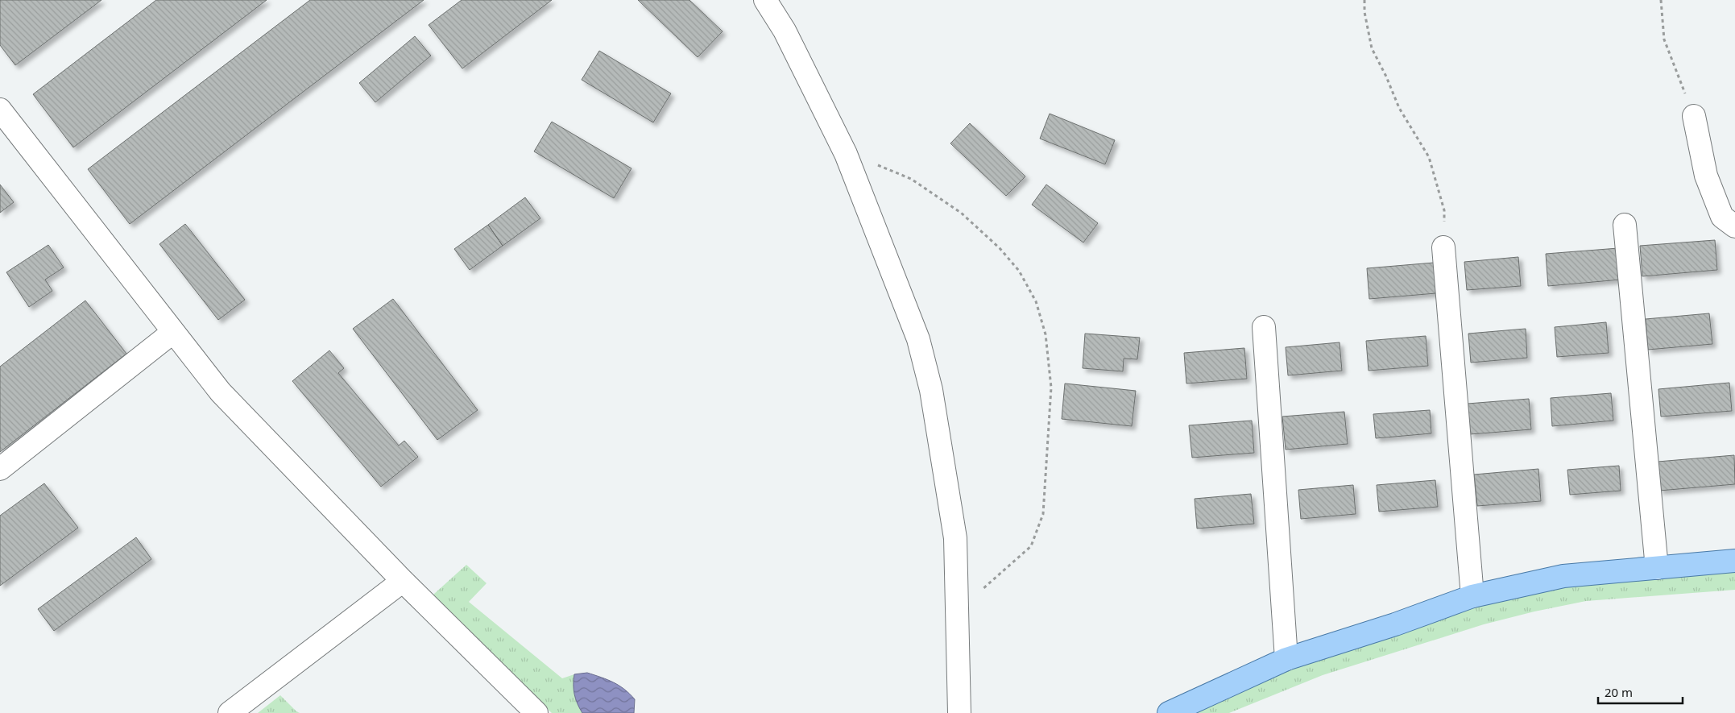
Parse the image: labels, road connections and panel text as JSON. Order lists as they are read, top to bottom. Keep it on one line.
{"scale_bar":"20 m"}
